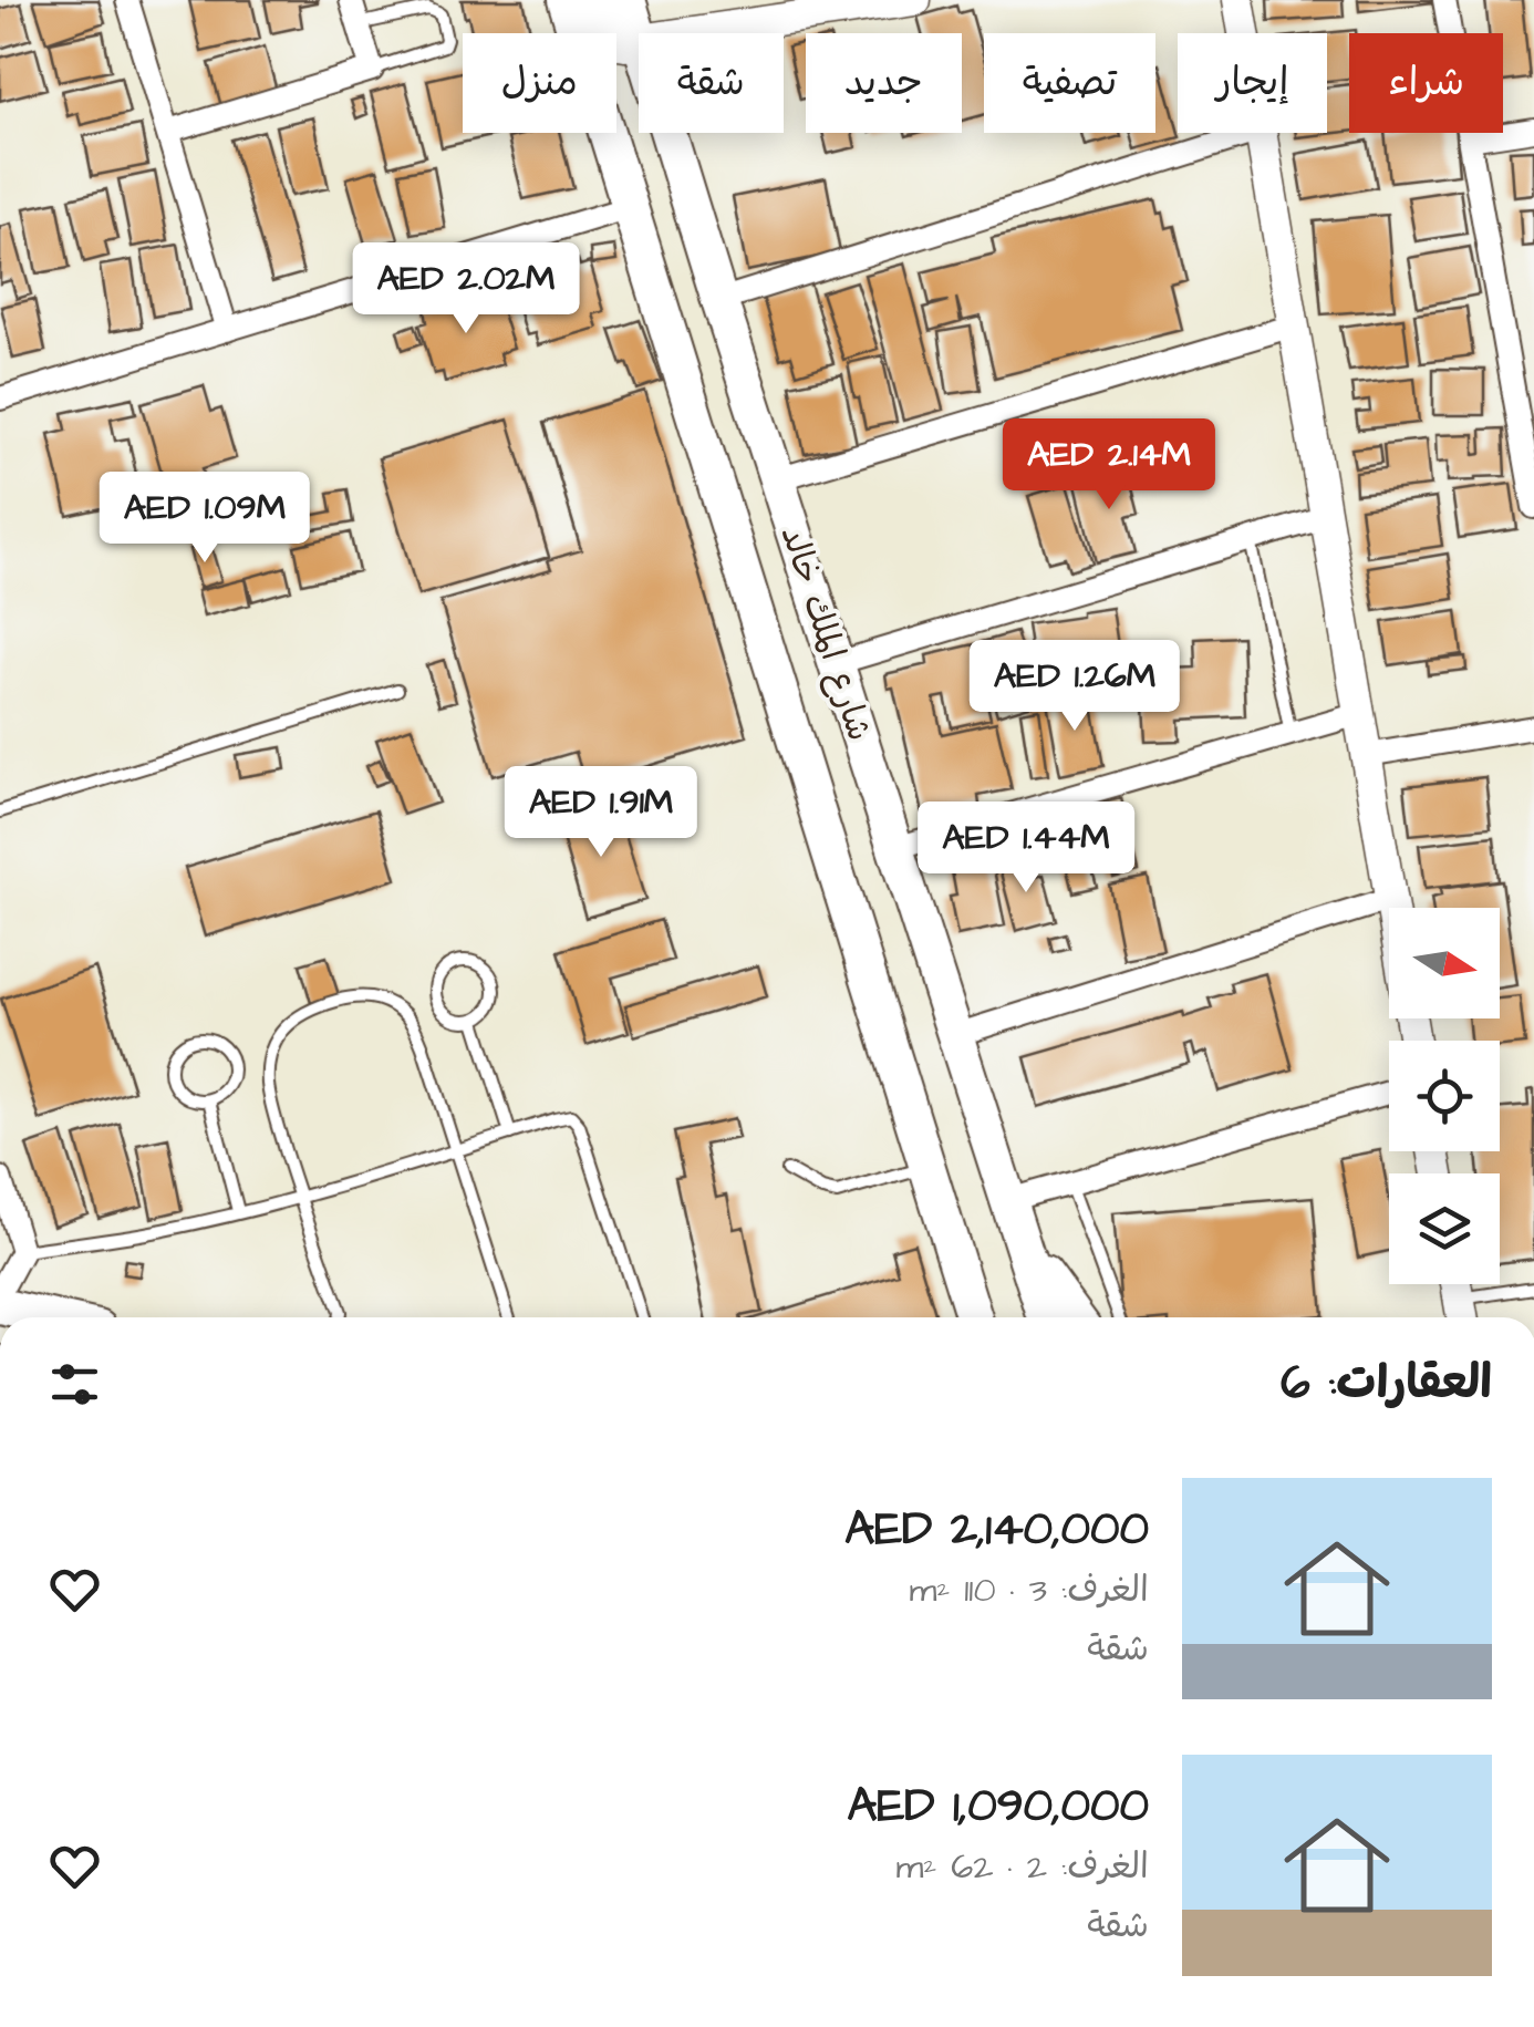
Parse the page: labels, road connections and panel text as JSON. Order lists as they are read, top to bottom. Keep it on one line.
{"streets":{"main road":["شارع الملك خالد"]},"north":"right","page":{"chip":["شراء","إيجار","تصفية","جديد","شقة","منزل"],"price":["AED 2.02M","AED 2.14M","AED 1.09M","AED 1.26M","AED 1.91M","AED 1.44M"],"heading":"العقارات: 6","list":[{"name":"AED 2,140,000","note":"الغرف: 3 · 110 m² · شقة"},{"name":"AED 1,090,000","note":"الغرف: 2 · 62 m² · شقة"}]}}
